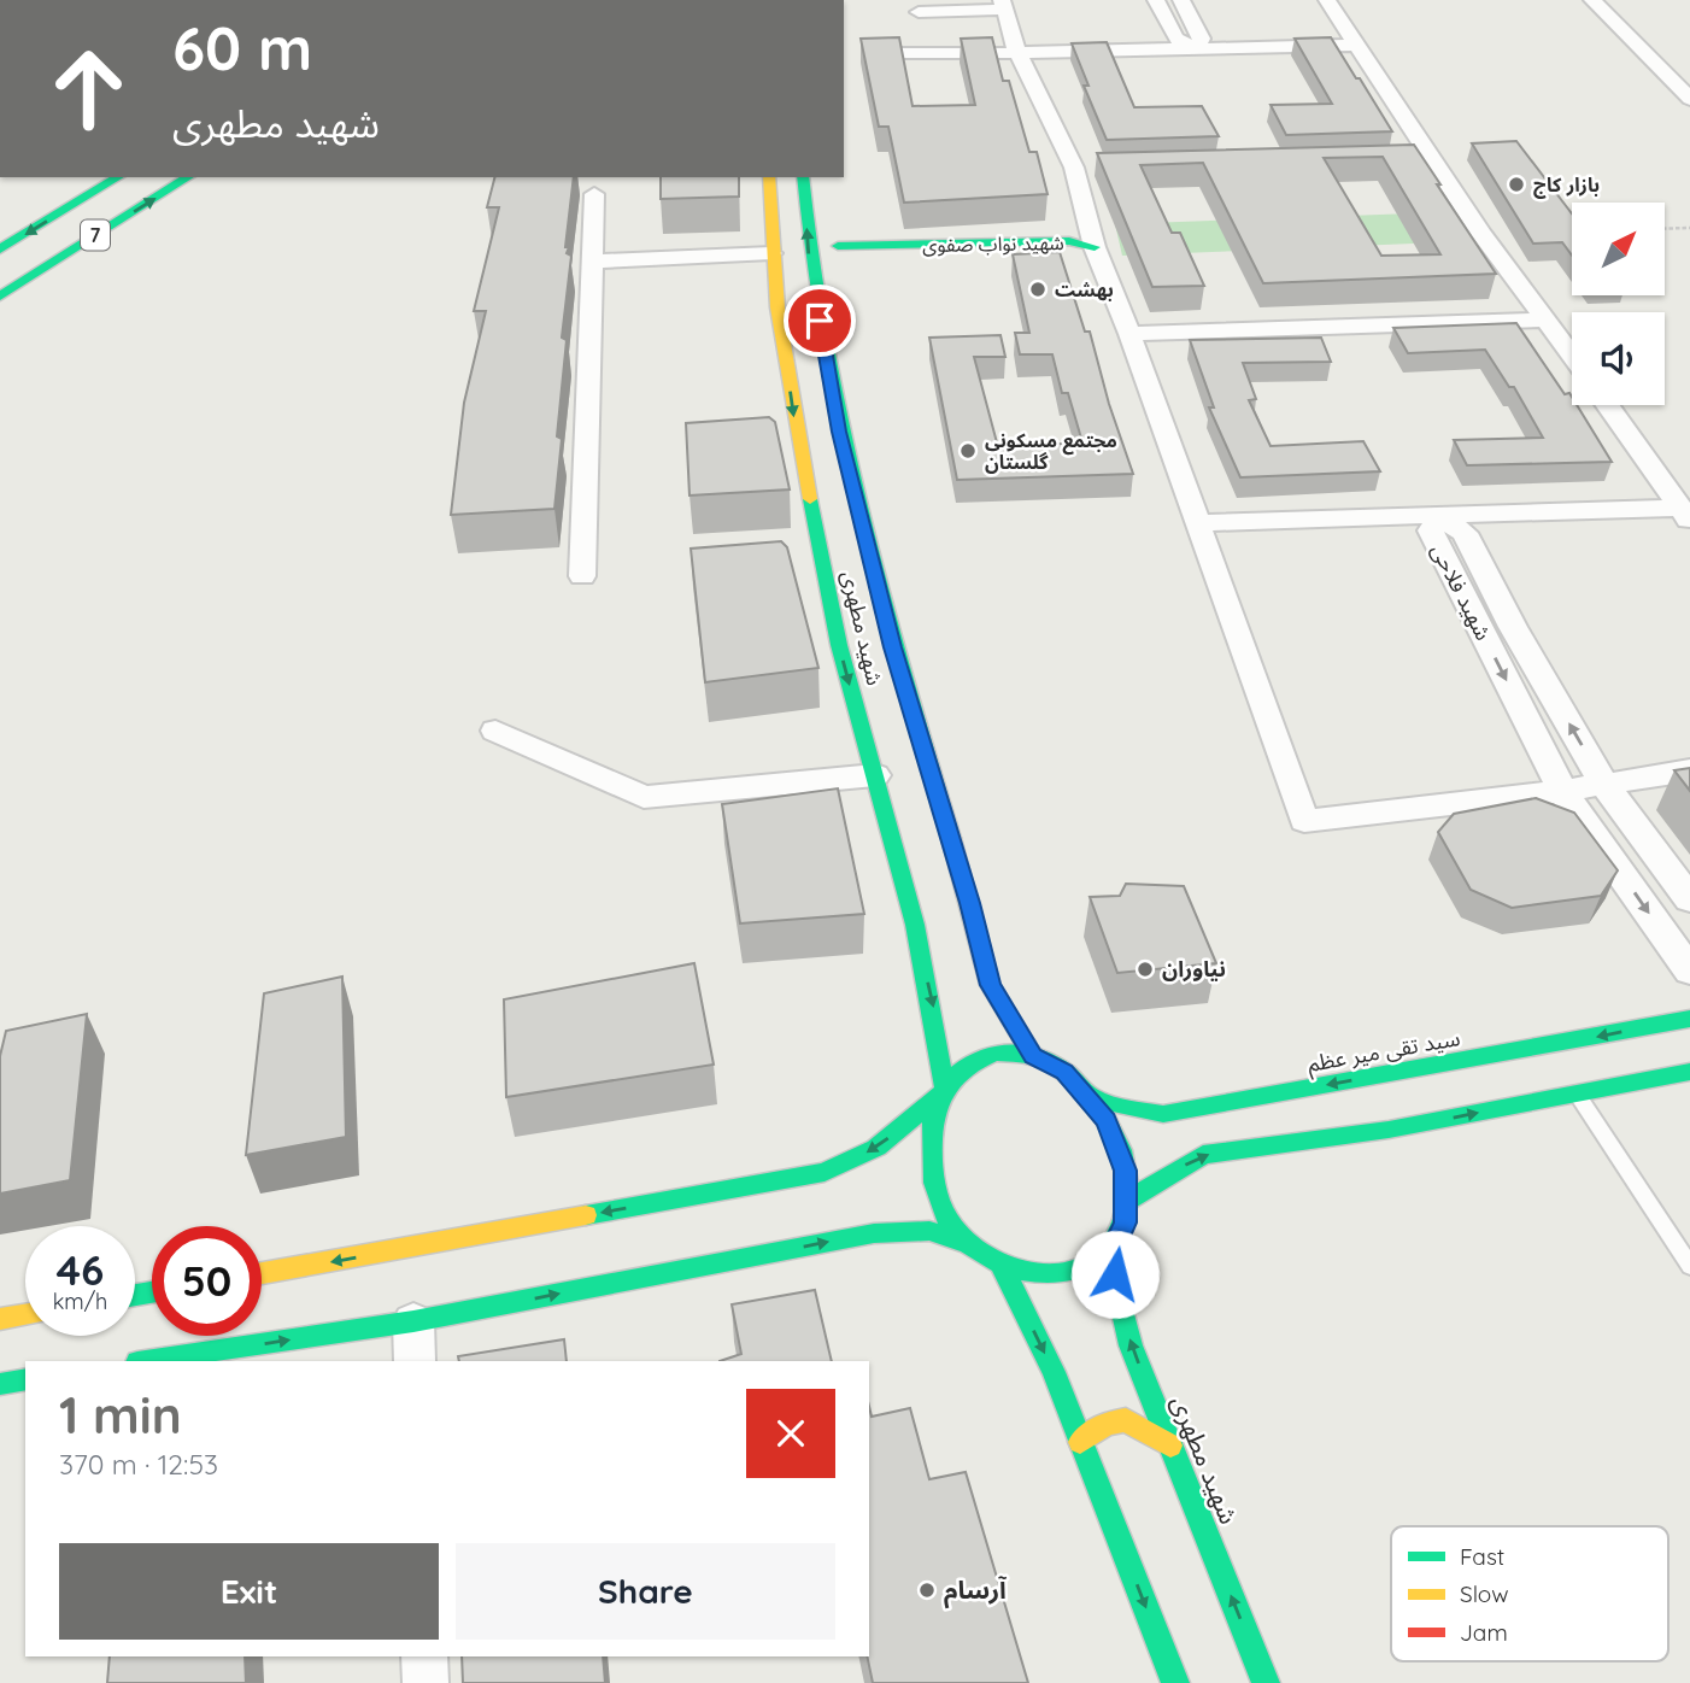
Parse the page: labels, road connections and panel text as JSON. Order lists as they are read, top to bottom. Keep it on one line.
{"streets":{"main road":["7","شهید نواب صفوی","شهید مطهری","سید تقی میر عظم"],"street":["شهید فلاحی"]},"crossings":[["شهید مطهری","سید تقی میر عظم"]],"places":["بازار کاج","بهشت","مجتمع مسکونی گلستان","نیاوران","آرسام"],"legend":["Fast","Slow","Jam"],"north":"top right","page":{"turn":["60 m","شهید مطهری"],"speed":"46 km/h","limit":"50","heading":["1 min","370 m · 12:53"],"buttons":["Exit","Share"]}}
